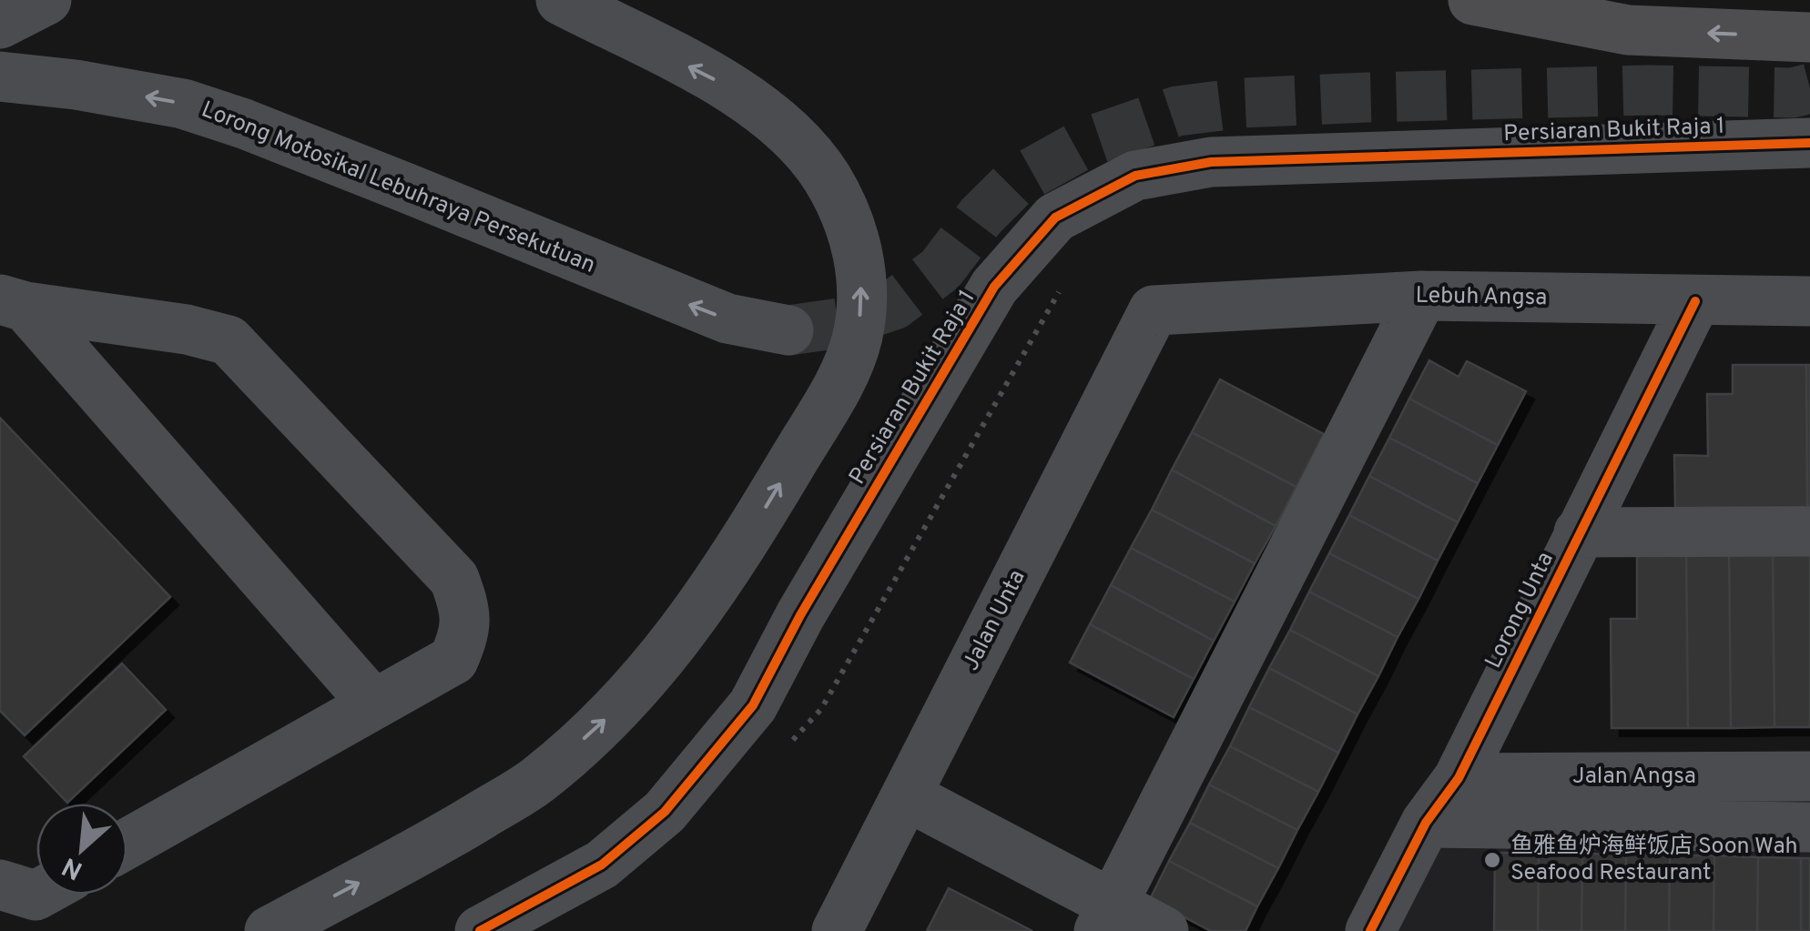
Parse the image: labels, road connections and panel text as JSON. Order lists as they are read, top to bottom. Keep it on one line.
{"streets":{"street":["Persiaran Bukit Raja 1","Lorong Motosikal Lebuhraya Persekutuan","Lebuh Angsa","Lorong Unta","Jalan Unta","Jalan Angsa"]},"crossings":[["Lebuh Angsa","Lorong Unta"],["Lebuh Angsa","Jalan Unta"],["Lorong Unta","Jalan Angsa"]],"one_way":["Lorong Motosikal Lebuhraya Persekutuan"],"places":["鱼雅鱼炉海鲜饭店 Soon Wah Seafood Restaurant"],"north":"bottom left"}
